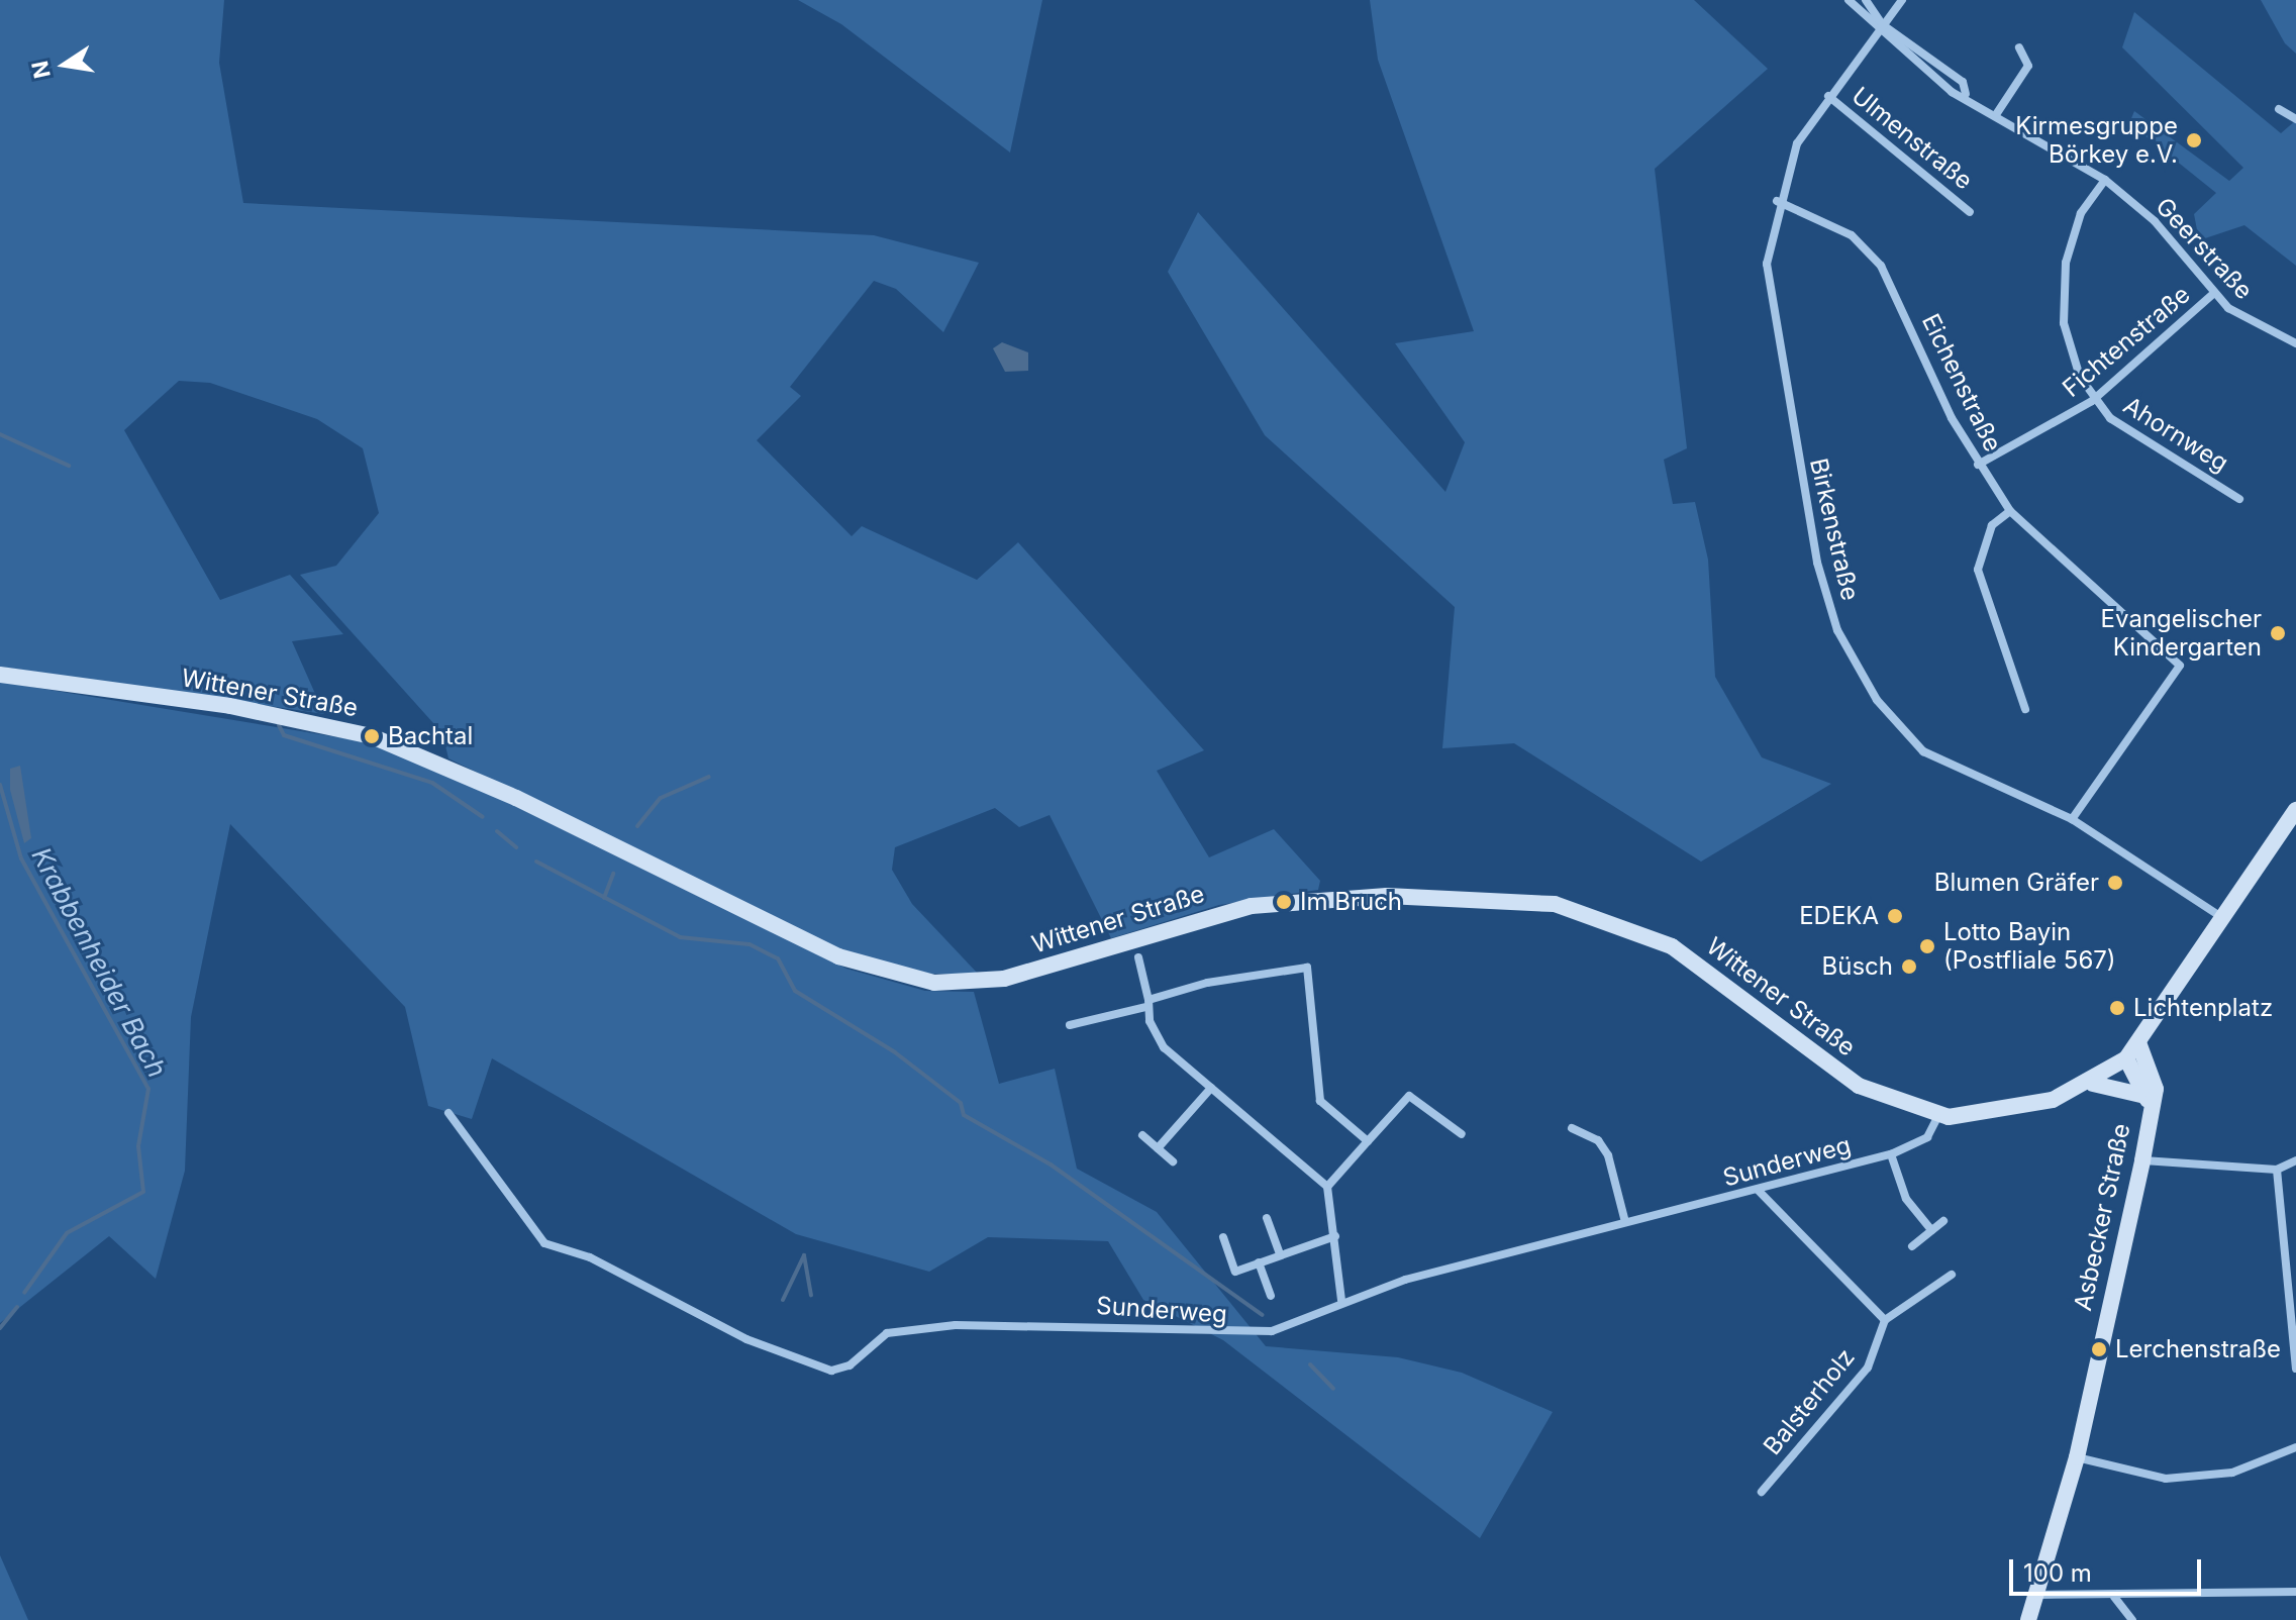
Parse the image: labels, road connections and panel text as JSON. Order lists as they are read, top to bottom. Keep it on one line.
{"streets":{"main road":["Wittener Straße","Asbecker Straße"],"street":["Ulmenstraße","Geerstraße","Fichtenstraße","Eichenstraße","Ahornweg","Birkenstraße","Sunderweg","Balsterholz"]},"crossings":[["Ulmenstraße","Birkenstraße"],["Geerstraße","Fichtenstraße"],["Geerstraße","Birkenstraße"],["Fichtenstraße","Eichenstraße"],["Fichtenstraße","Ahornweg"],["Eichenstraße","Birkenstraße"],["Birkenstraße","Wittener Straße"],["Wittener Straße","Sunderweg"],["Wittener Straße","Asbecker Straße"]],"water":["Krabbenheider Bach"],"places":["Kirmesgruppe Börkey e.V.","Evangelischer Kindergarten","Bachtal","Blumen Gräfer","Im Bruch","EDEKA","Lotto Bayin (Postfliale 567)","Büsch","Lichtenplatz","Lerchenstraße"],"scale_bar":"100 m","north":"left"}
